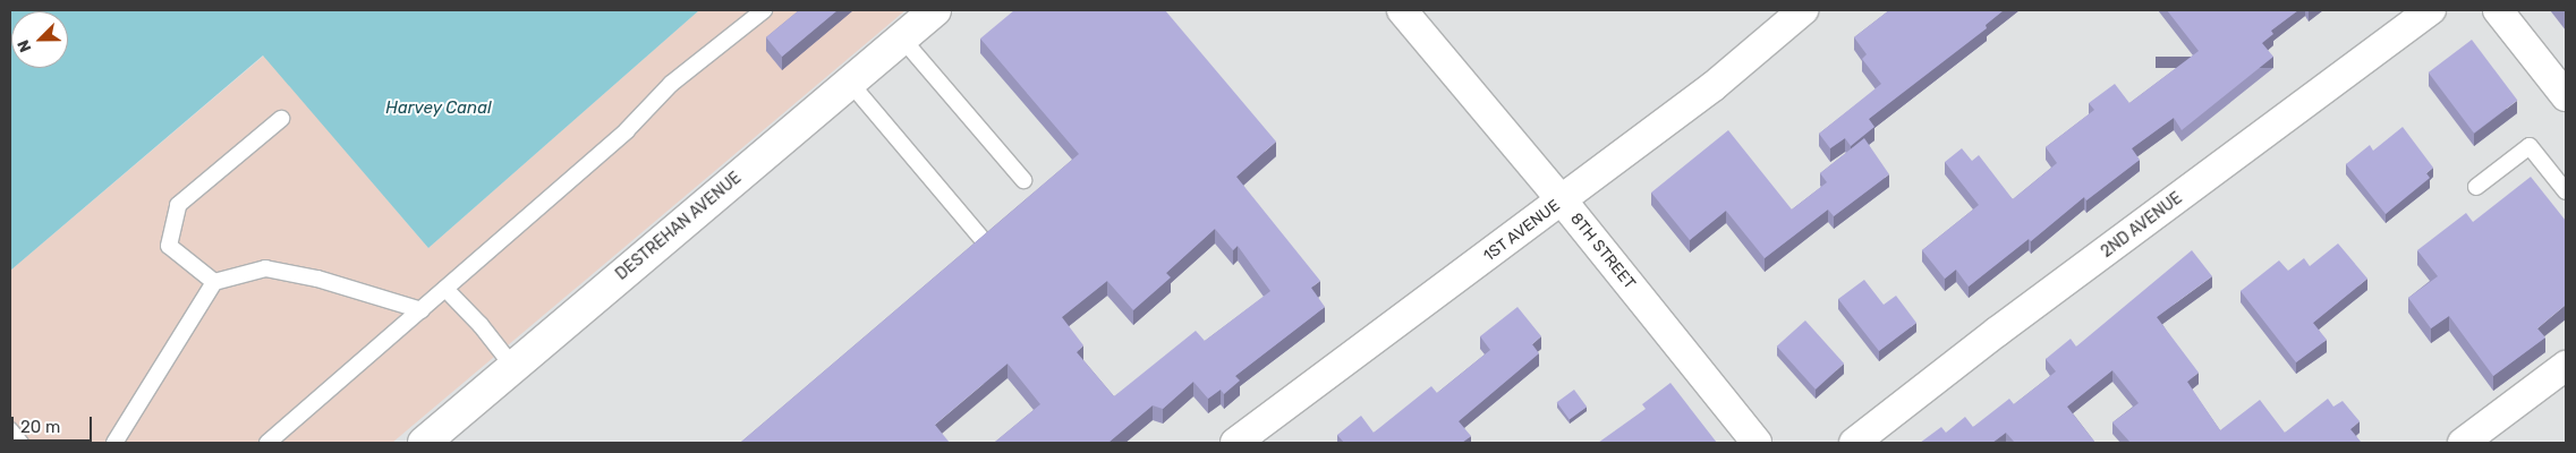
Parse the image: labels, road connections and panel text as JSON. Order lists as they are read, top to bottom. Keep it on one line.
{"streets":{"main road":["DESTREHAN AVENUE"],"street":["2ND AVENUE","1ST AVENUE","8TH STREET"]},"crossings":[["1ST AVENUE","8TH STREET"]],"water":["Harvey Canal"],"scale_bar":"20 m","north":"bottom left"}
